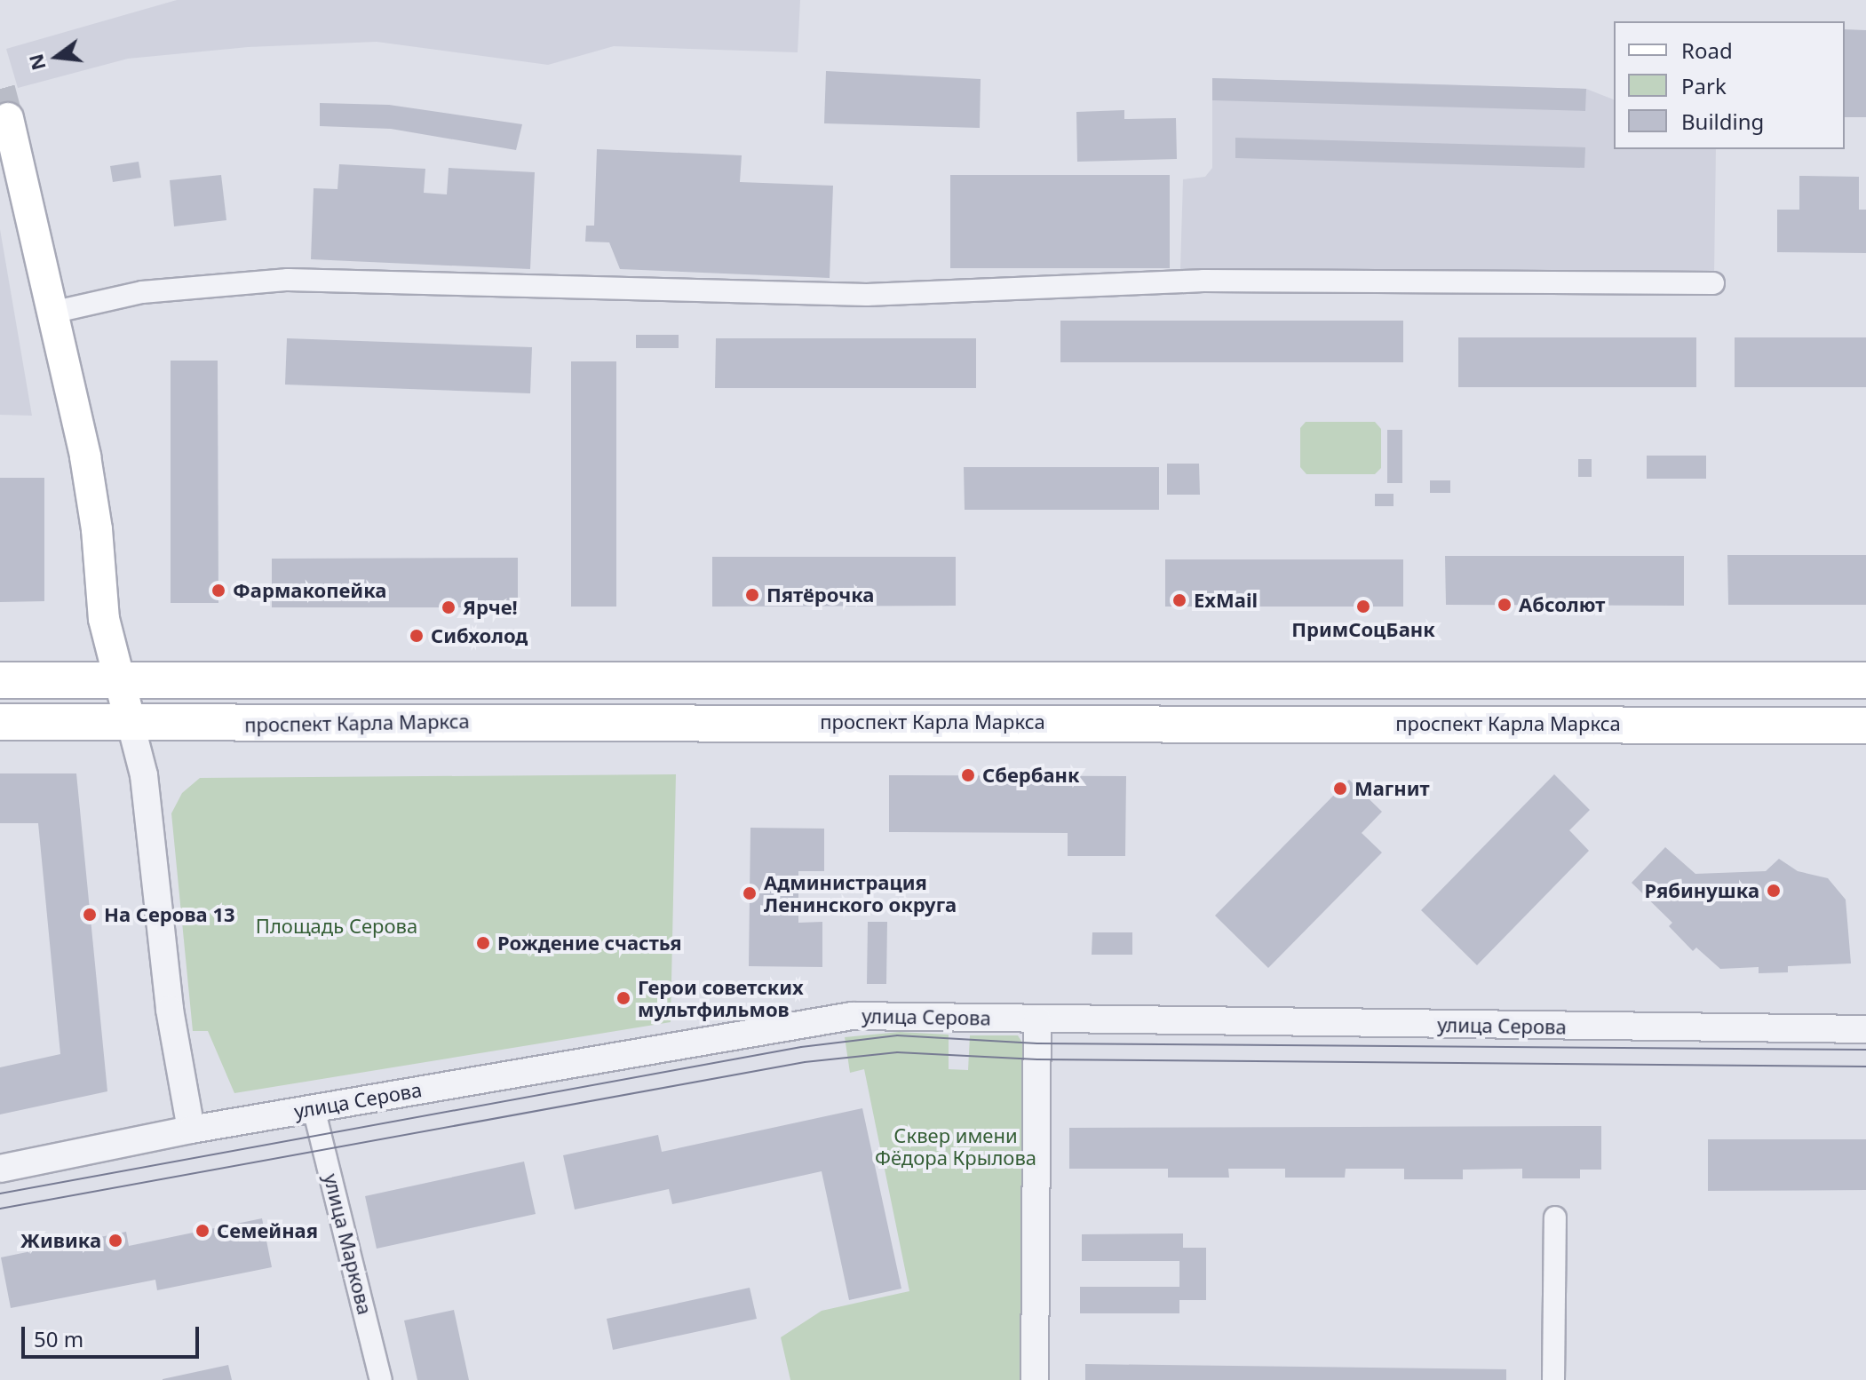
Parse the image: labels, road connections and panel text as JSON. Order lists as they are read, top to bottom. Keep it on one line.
{"streets":{"main road":["проспект Карла Маркса"],"street":["улица Серова","улица Маркова"]},"crossings":[["улица Серова","улица Маркова"]],"parks":["Площадь Серова","Сквер имени Фёдора Крылова"],"places":["Фармакопейка","Пятёрочка","ExMail","Абсолют","ПримСоцБанк","Ярче!","Сибхолод","Сбербанк","Магнит","Рябинушка","Администрация Ленинского округа","На Серова 13","Рождение счастья","Герои советских мультфильмов","Семейная","Живика"],"legend":["Road","Park","Building"],"scale_bar":"50 m","north":"left"}
